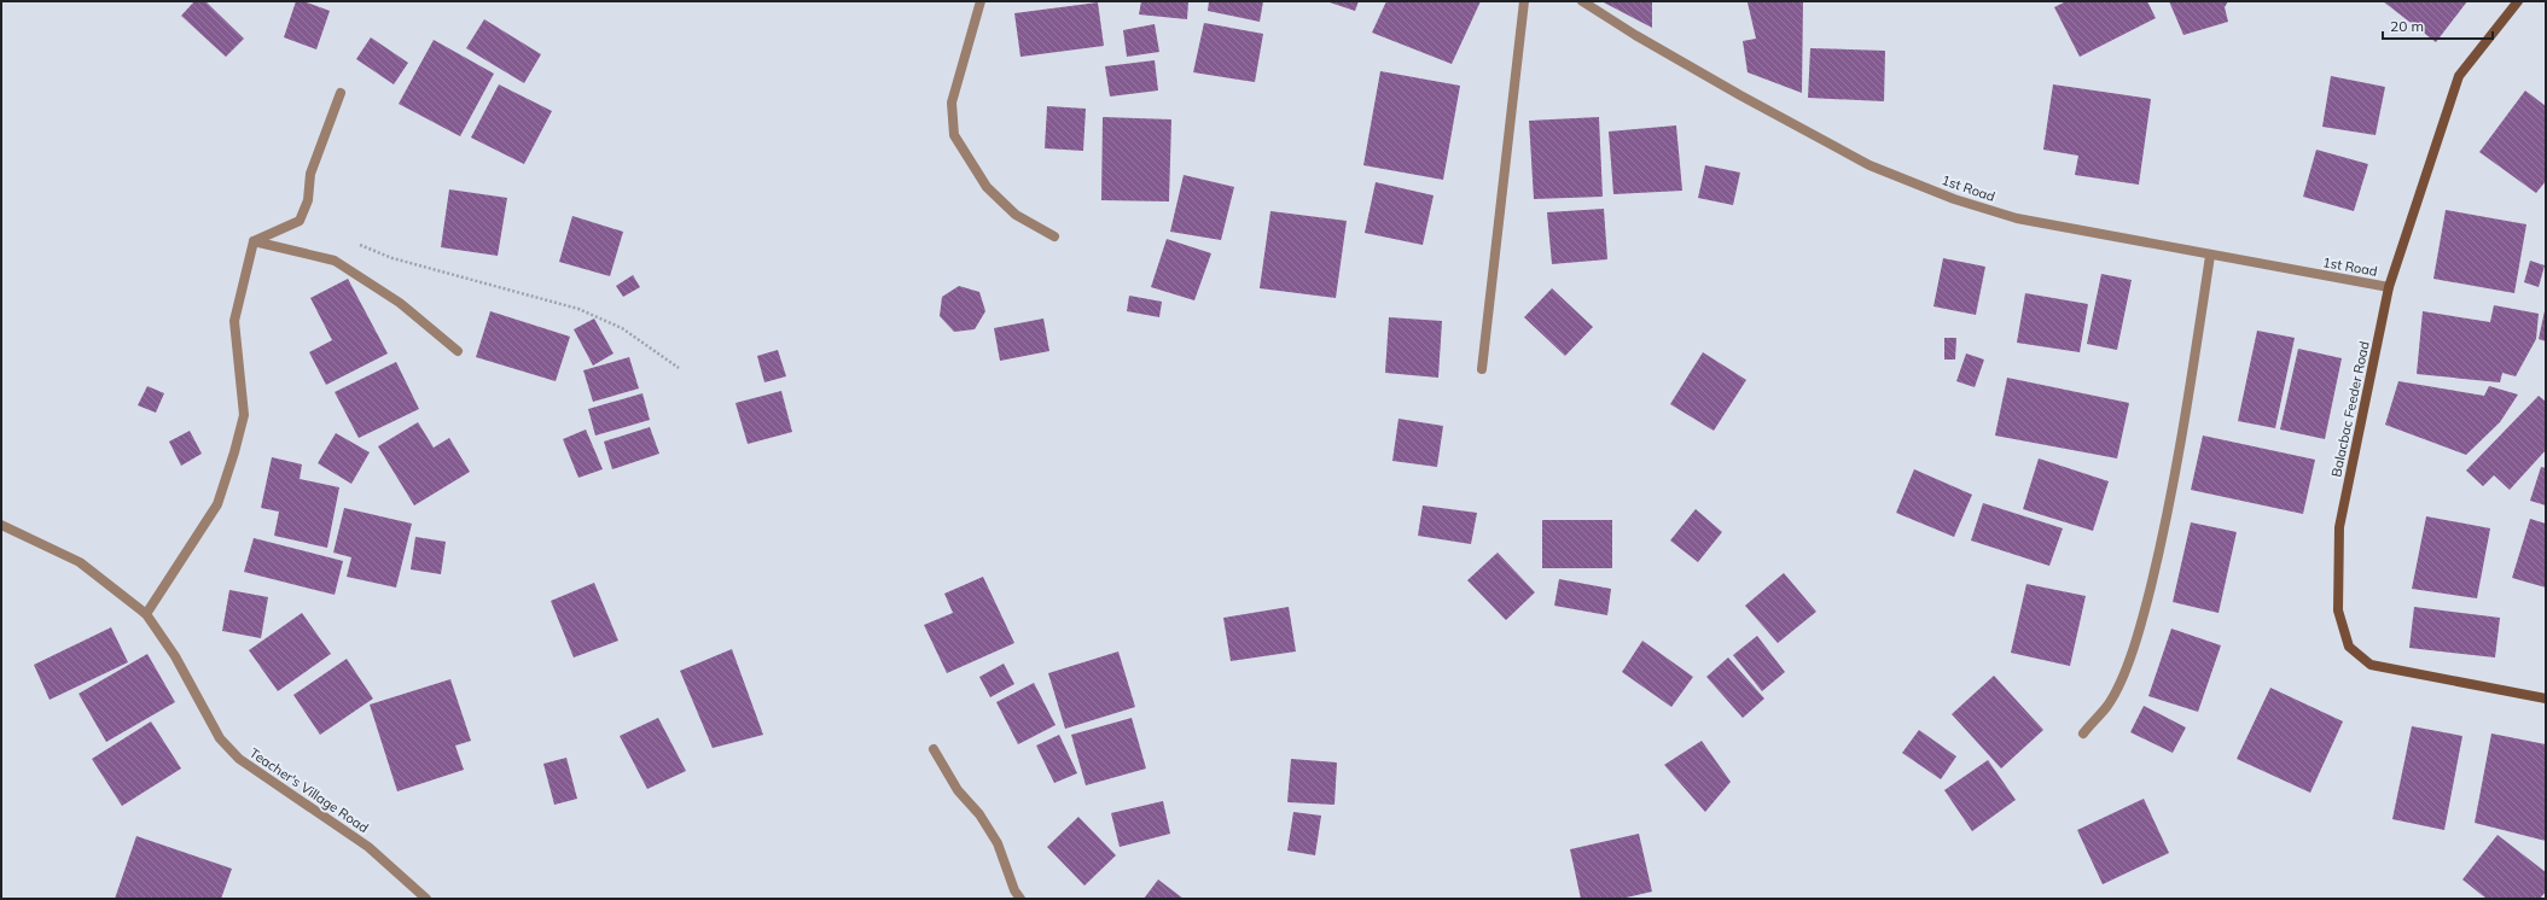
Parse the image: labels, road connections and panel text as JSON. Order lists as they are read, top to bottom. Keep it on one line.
{"streets":{"main road":["Balacbac Feeder Road"],"street":["1st Road","Teacher's Village Road"]},"crossings":[["1st Road","Balacbac Feeder Road"]],"scale_bar":"20 m"}
